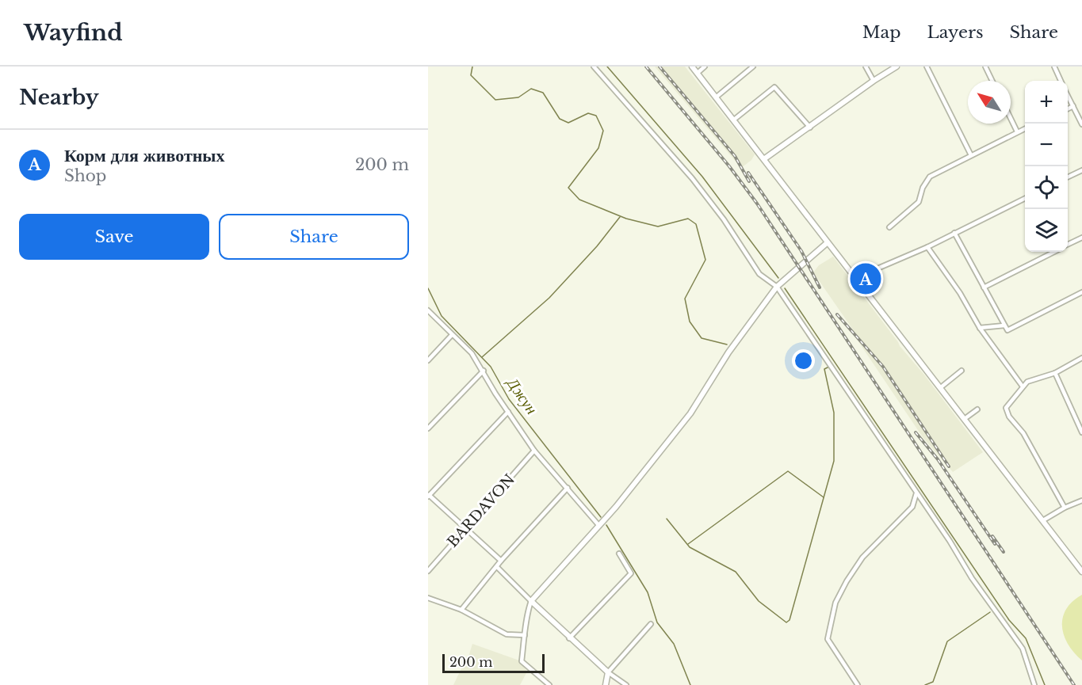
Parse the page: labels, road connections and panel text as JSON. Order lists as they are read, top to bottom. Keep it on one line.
{"streets":{"street":["BARDAVON"]},"water":["Джун"],"scale_bar":"200 m","north":"top left","page":{"header":"Wayfind","nav":["Map","Layers","Share"],"heading":"Nearby","map_buttons":["+","−"],"list":[{"mark":"A","name":"Корм для животных","note":"Shop","value":"200 m"}],"buttons":["Save","Share"],"pins":"A","scale":"200 m"}}
